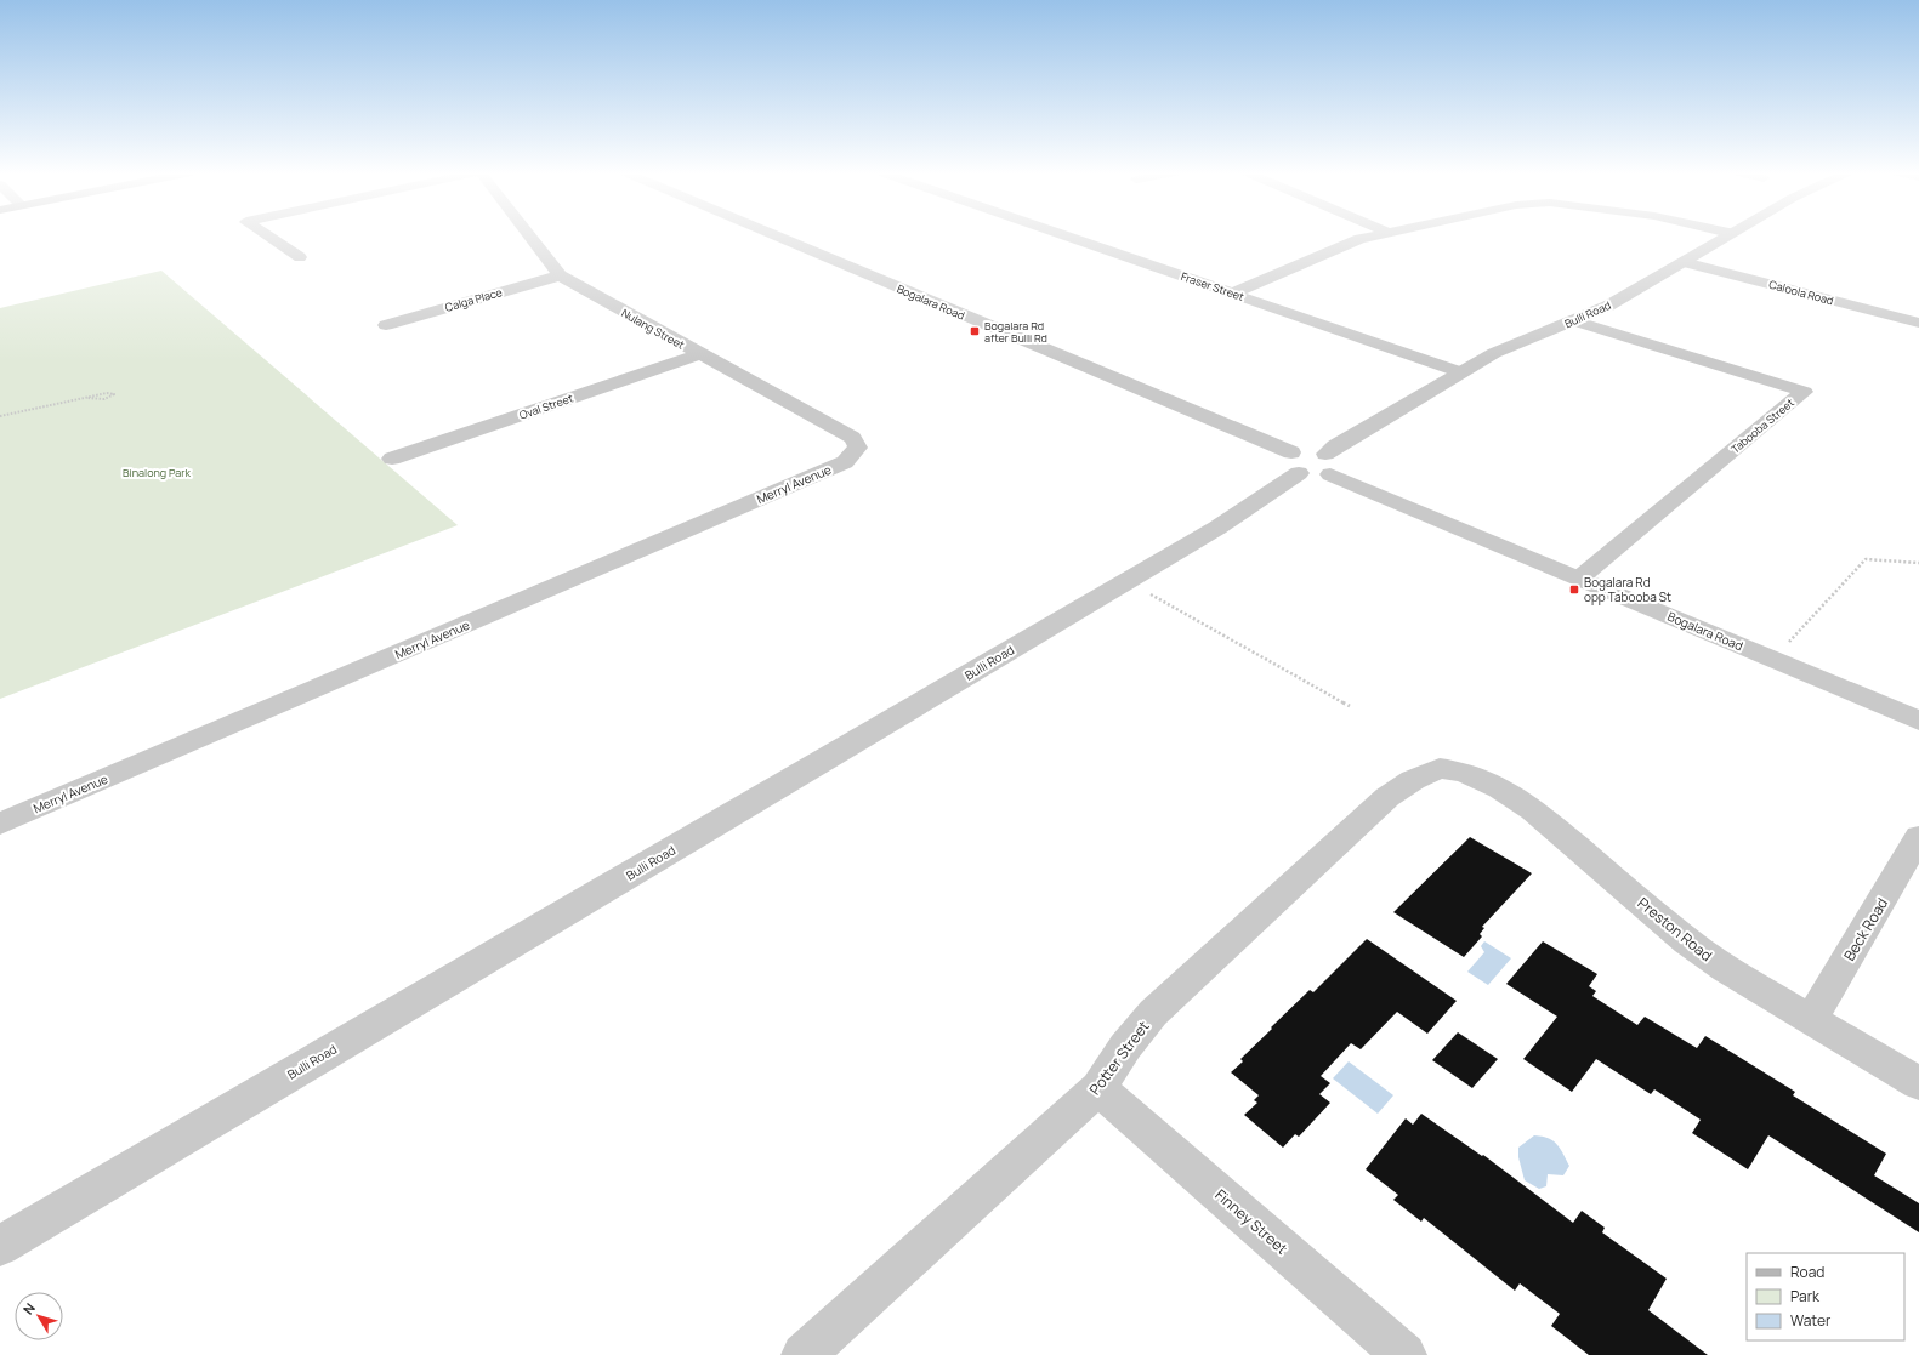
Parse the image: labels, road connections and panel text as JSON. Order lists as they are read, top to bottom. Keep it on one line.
{"streets":{"street":["Fraser Street","Caloola Road","Calga Place","Bogalara Road","Bulli Road","Nulang Street","Oval Street","Tabooba Street","Merryl Avenue","Preston Road","Beck Road","Potter Street","Finney Street"]},"crossings":[["Fraser Street","Bulli Road"],["Caloola Road","Bulli Road"],["Calga Place","Nulang Street"],["Bogalara Road","Bulli Road"],["Bogalara Road","Tabooba Street"],["Bulli Road","Tabooba Street"],["Nulang Street","Oval Street"],["Nulang Street","Merryl Avenue"],["Preston Road","Beck Road"],["Preston Road","Potter Street"],["Potter Street","Finney Street"]],"parks":["Binalong Park"],"places":{"transit":["Bogalara Rd after Bulli Rd","Bogalara Rd opp Tabooba St"]},"legend":["Road","Park","Water"],"north":"top left"}
